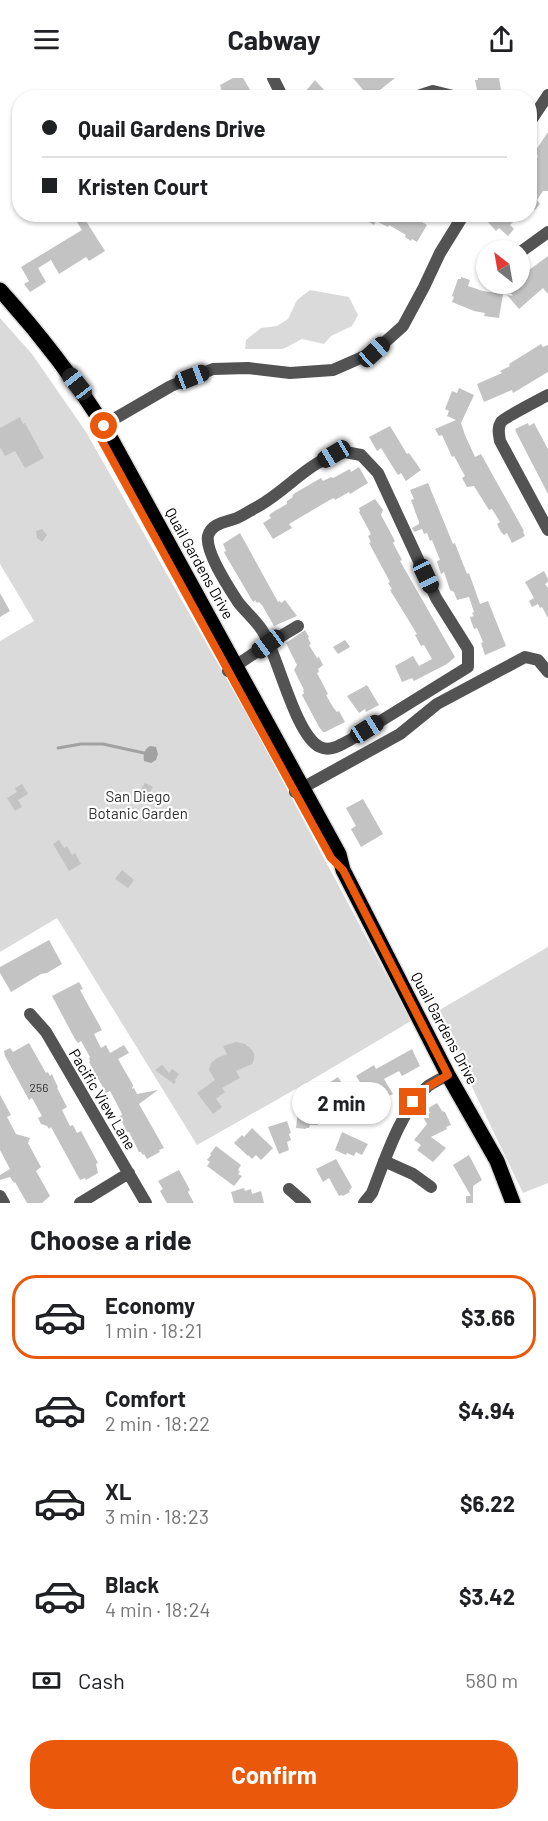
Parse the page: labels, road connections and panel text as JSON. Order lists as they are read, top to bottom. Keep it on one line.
{"streets":{"main road":["Quail Gardens Drive"],"street":["Pacific View Lane"]},"parks":["San Diego Botanic Garden"],"house_numbers":["256"],"north":"top left","page":{"header":"Cabway","banner":["Quail Gardens Drive","Kristen Court"],"bubble":"2 min","heading":"Choose a ride","list":[{"name":"Economy","note":"1 min · 18:21","value":"$3.66"},{"name":"Comfort","note":"2 min · 18:22","value":"$4.94"},{"name":"XL","note":"3 min · 18:23","value":"$6.22"},{"name":"Black","note":"4 min · 18:24","value":"$3.42"}],"pay":["Cash","580 m"],"buttons":"Confirm"}}
